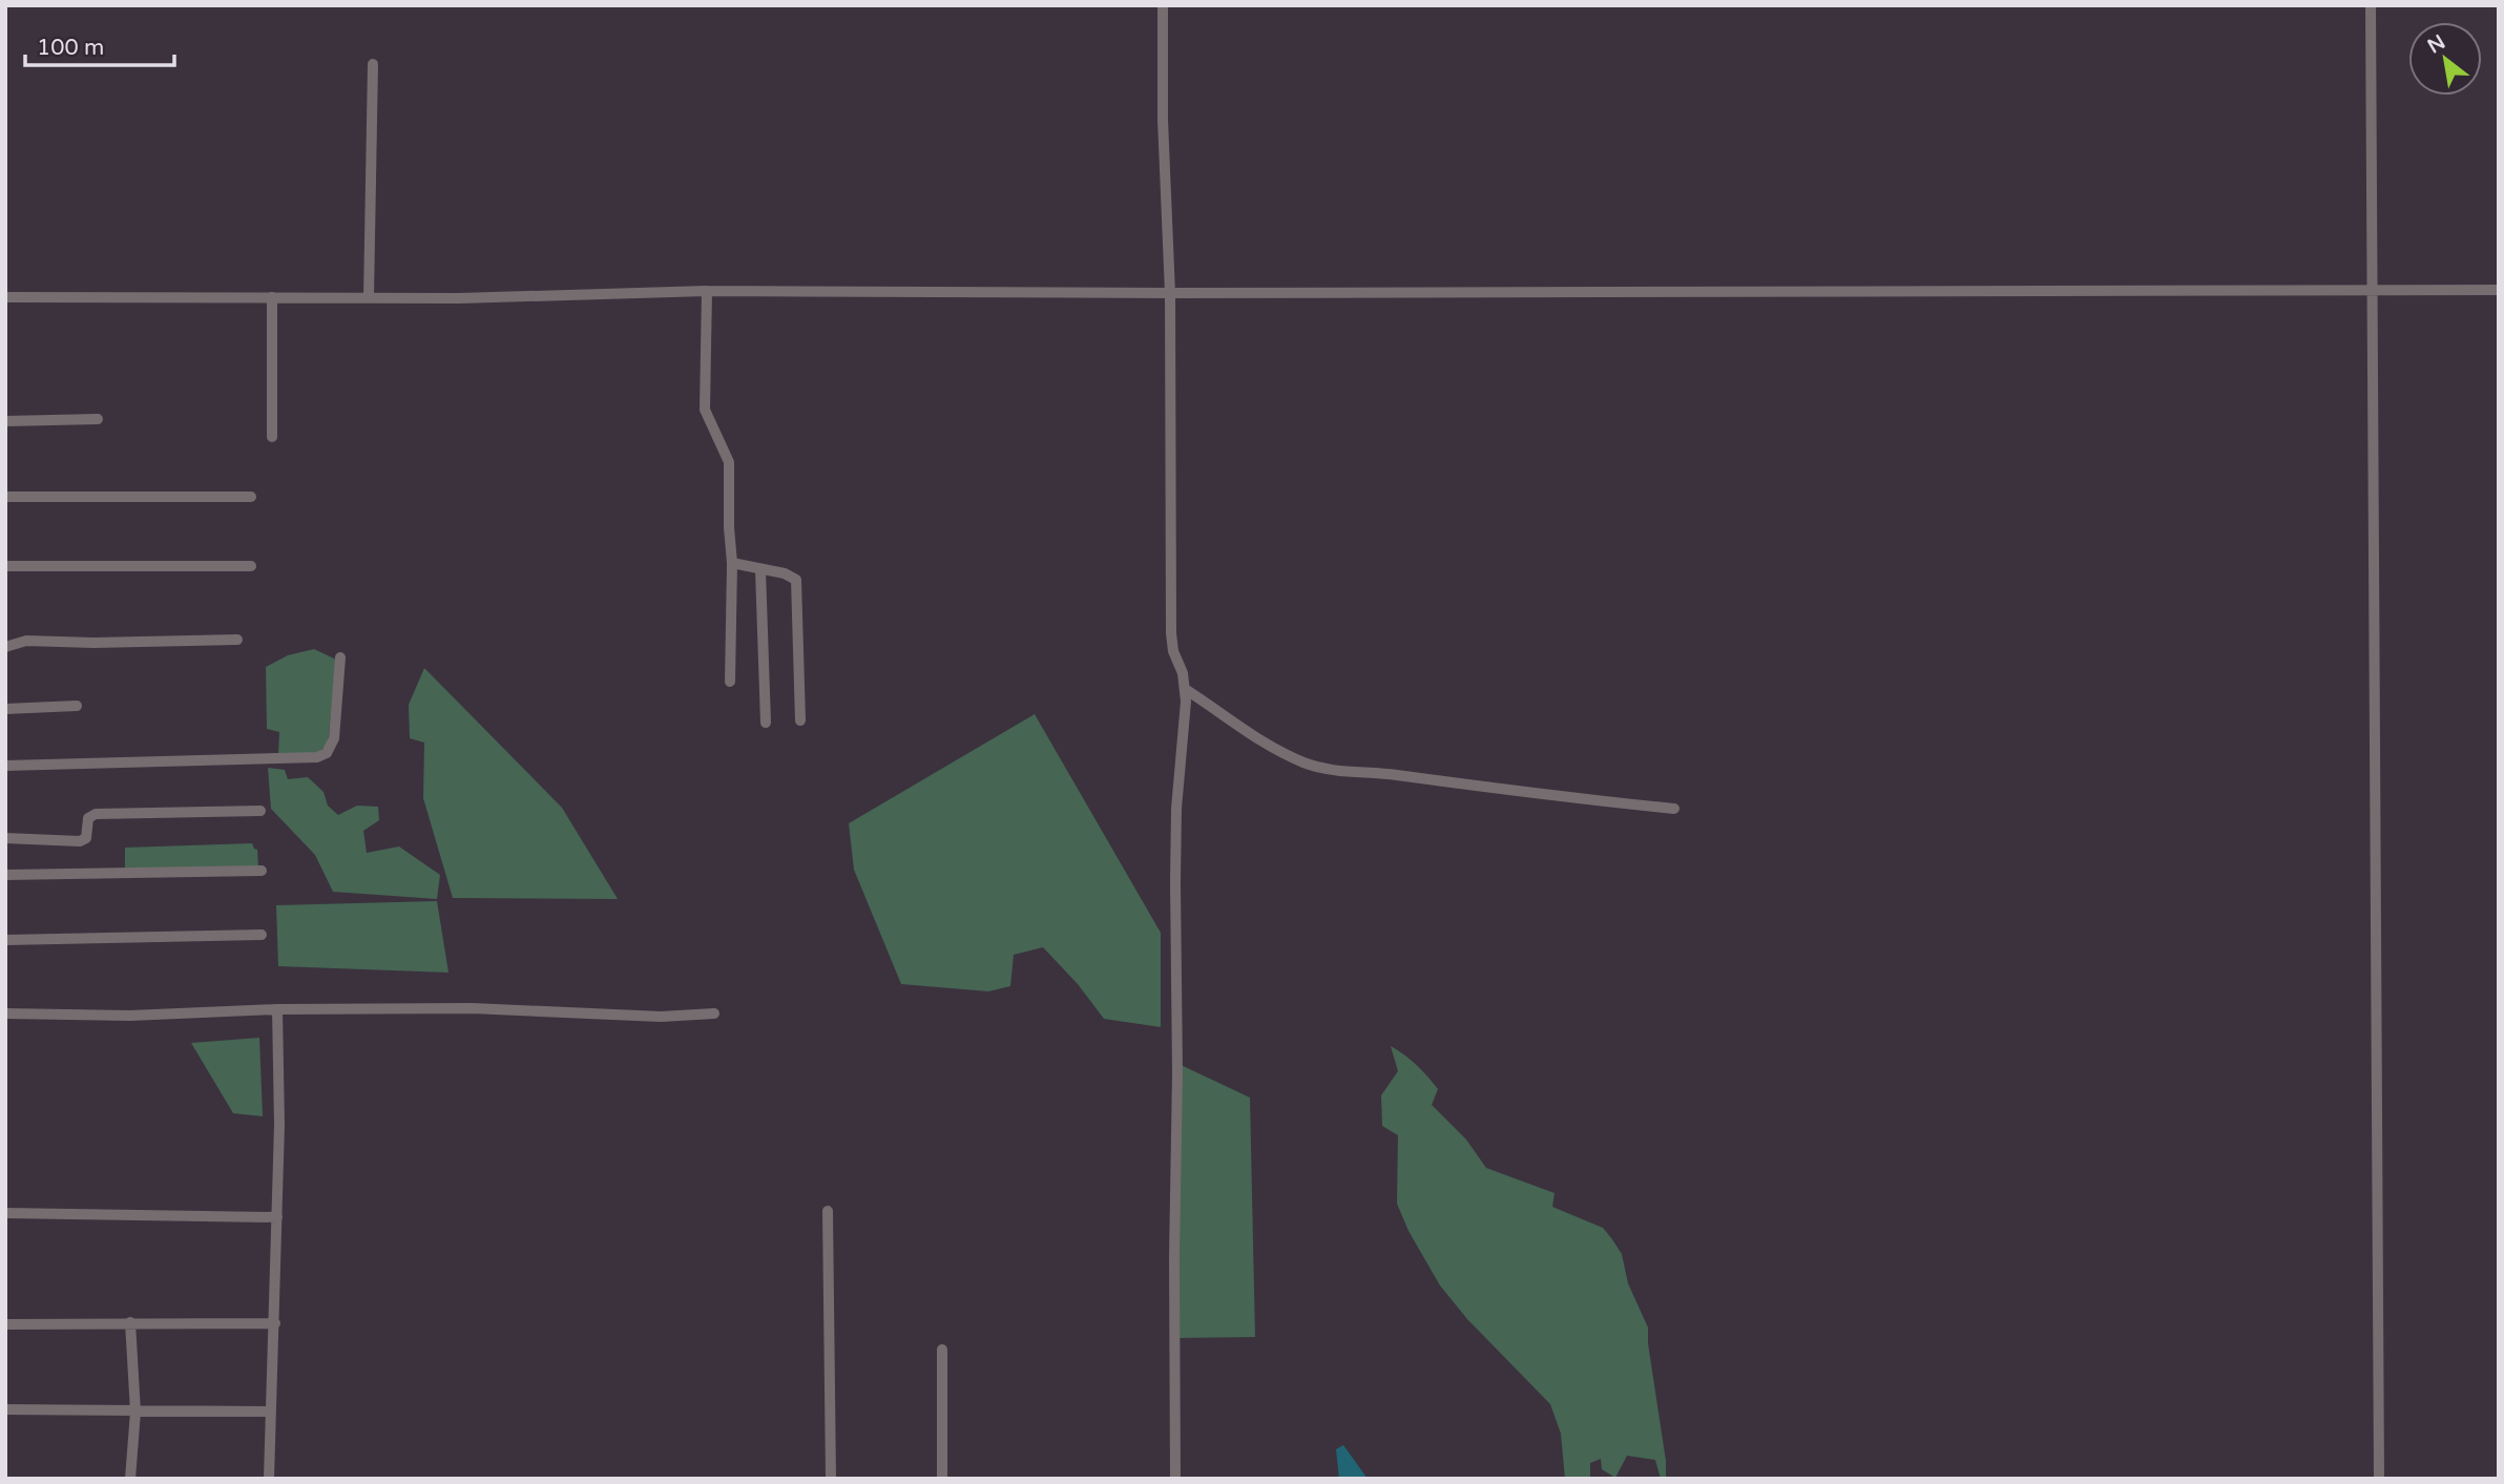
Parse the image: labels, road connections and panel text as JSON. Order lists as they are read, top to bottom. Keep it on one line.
{"scale_bar":"100 m","north":"top left"}
